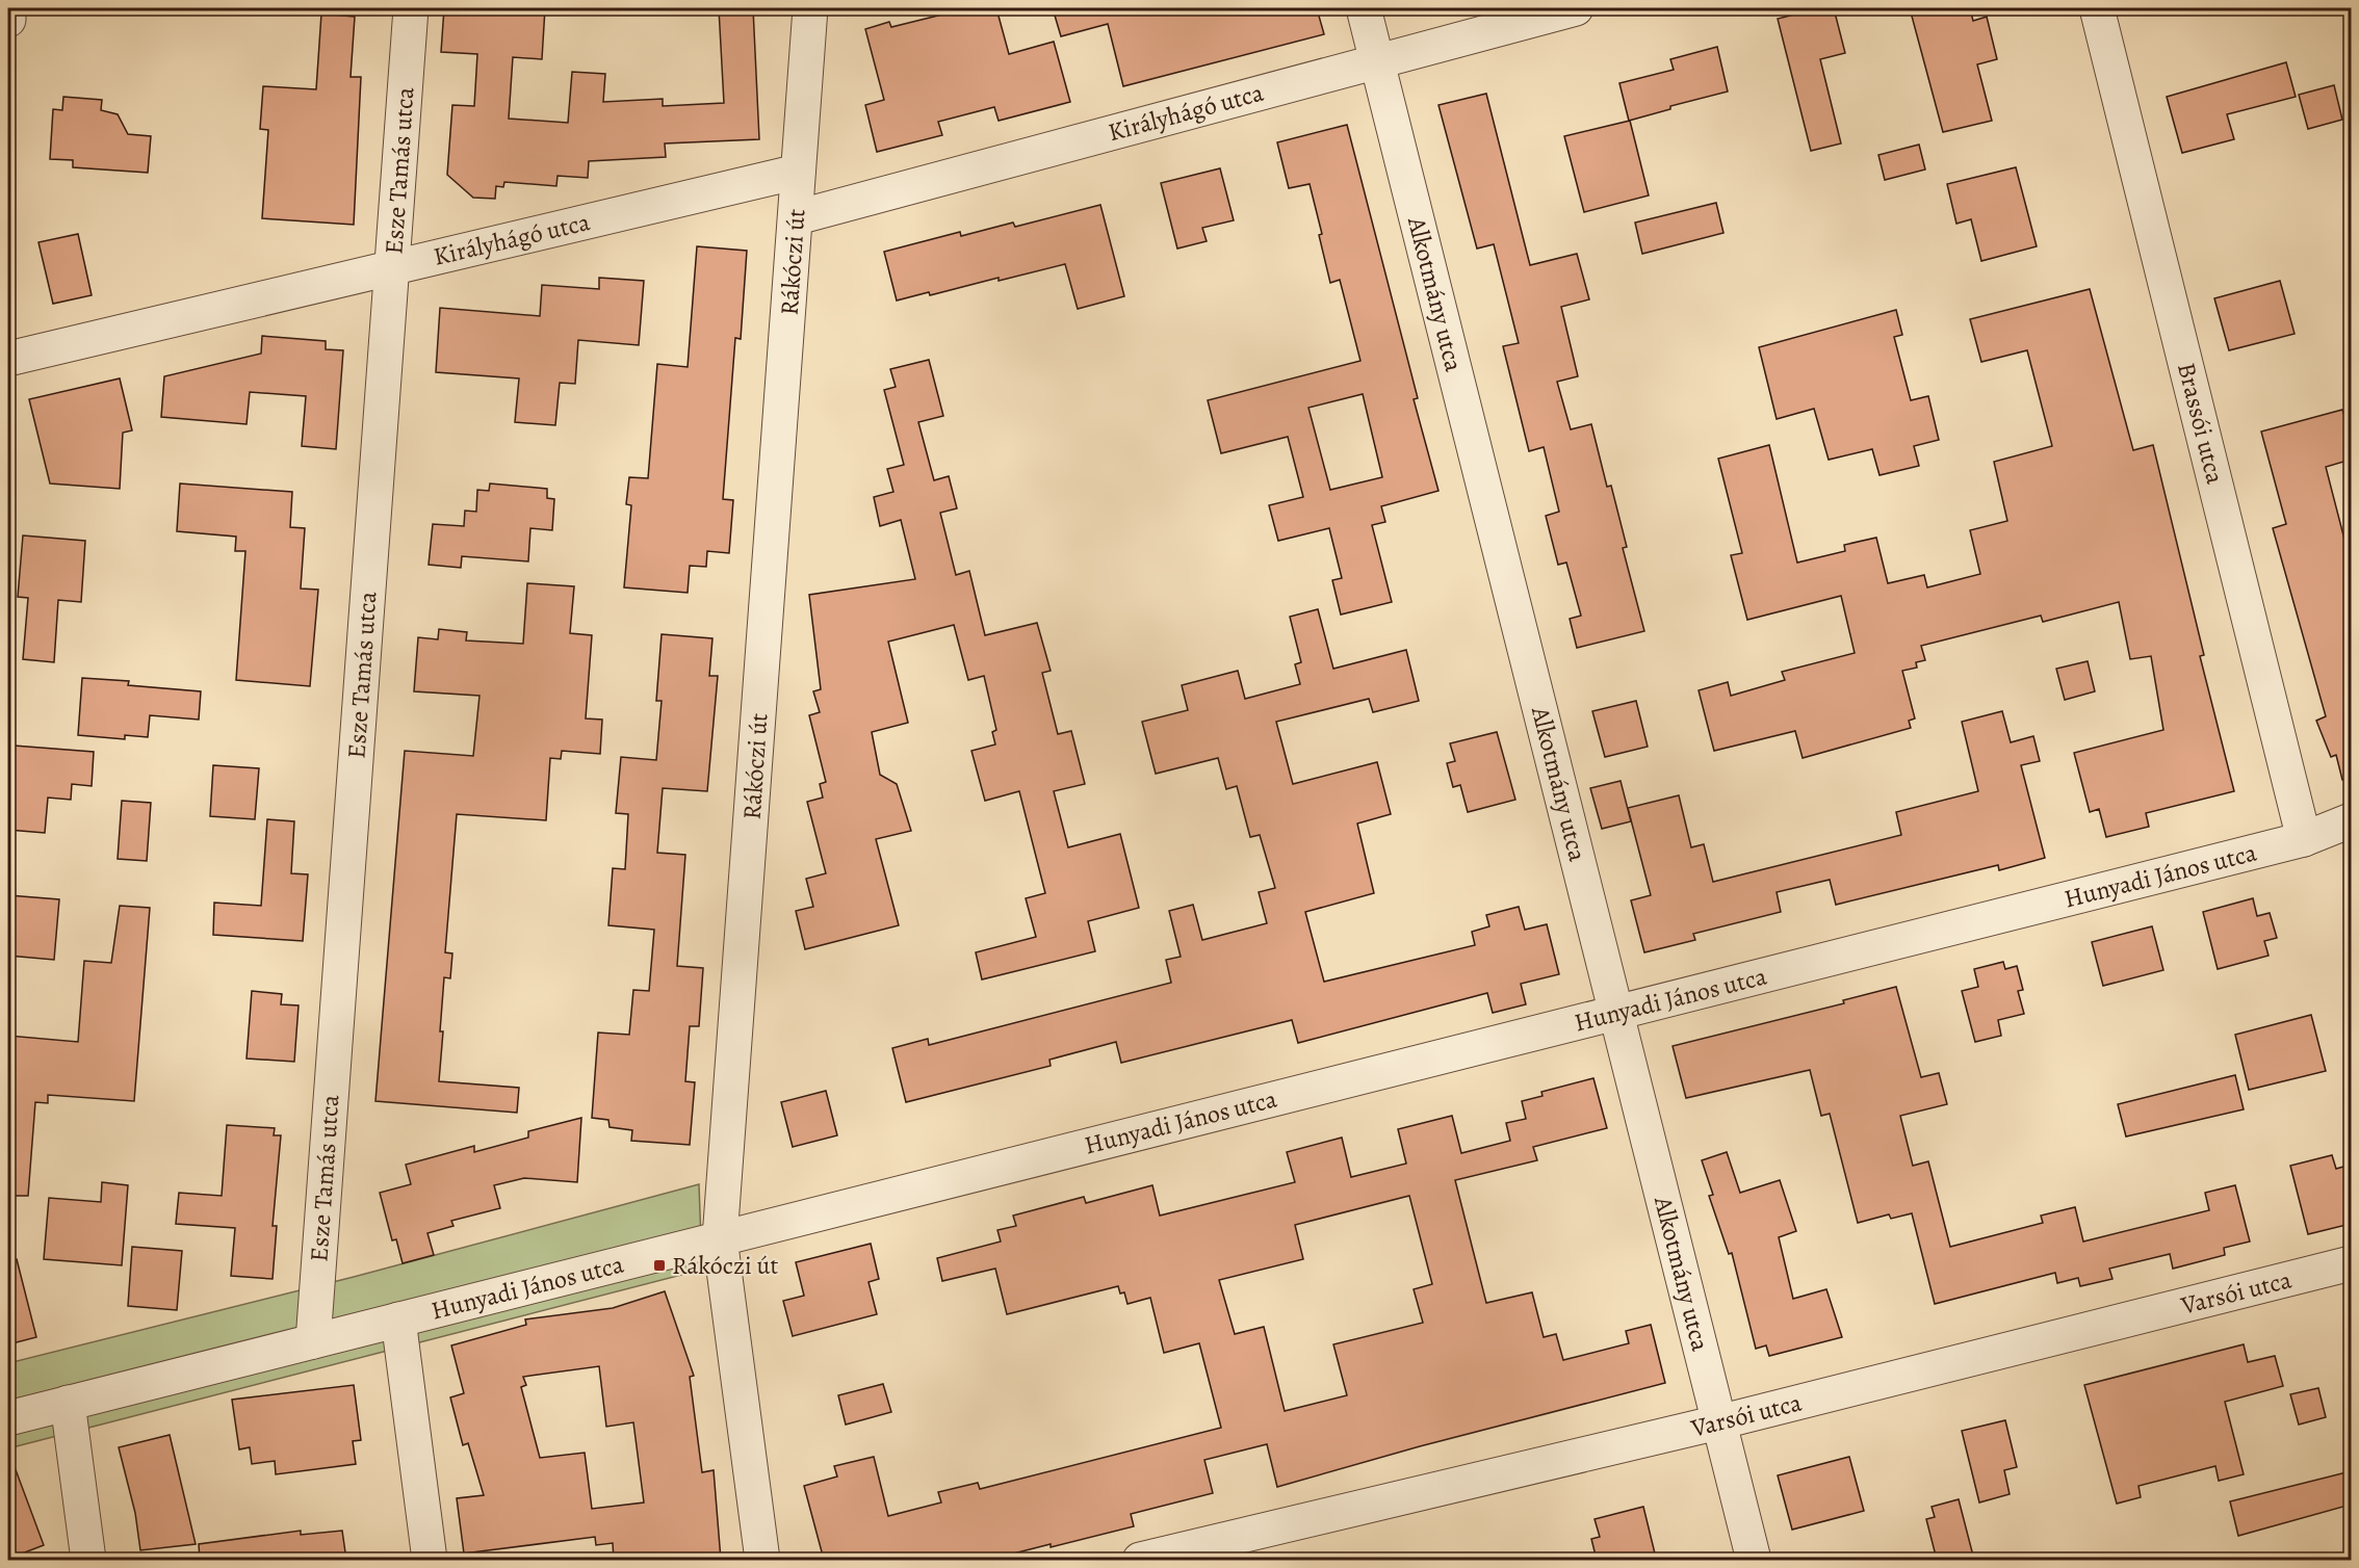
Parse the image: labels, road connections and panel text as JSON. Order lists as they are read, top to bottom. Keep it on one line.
{"streets":{"street":["Királyhágó utca","Esze Tamás utca","Rákóczi út","Alkotmány utca","Brassói utca","Hunyadi János utca","Varsói utca"]},"crossings":[["Királyhágó utca","Esze Tamás utca"],["Királyhágó utca","Rákóczi út"],["Királyhágó utca","Alkotmány utca"],["Esze Tamás utca","Hunyadi János utca"],["Rákóczi út","Hunyadi János utca"],["Alkotmány utca","Hunyadi János utca"],["Alkotmány utca","Varsói utca"],["Brassói utca","Hunyadi János utca"]],"places":{"transit":["Rákóczi út"]}}
